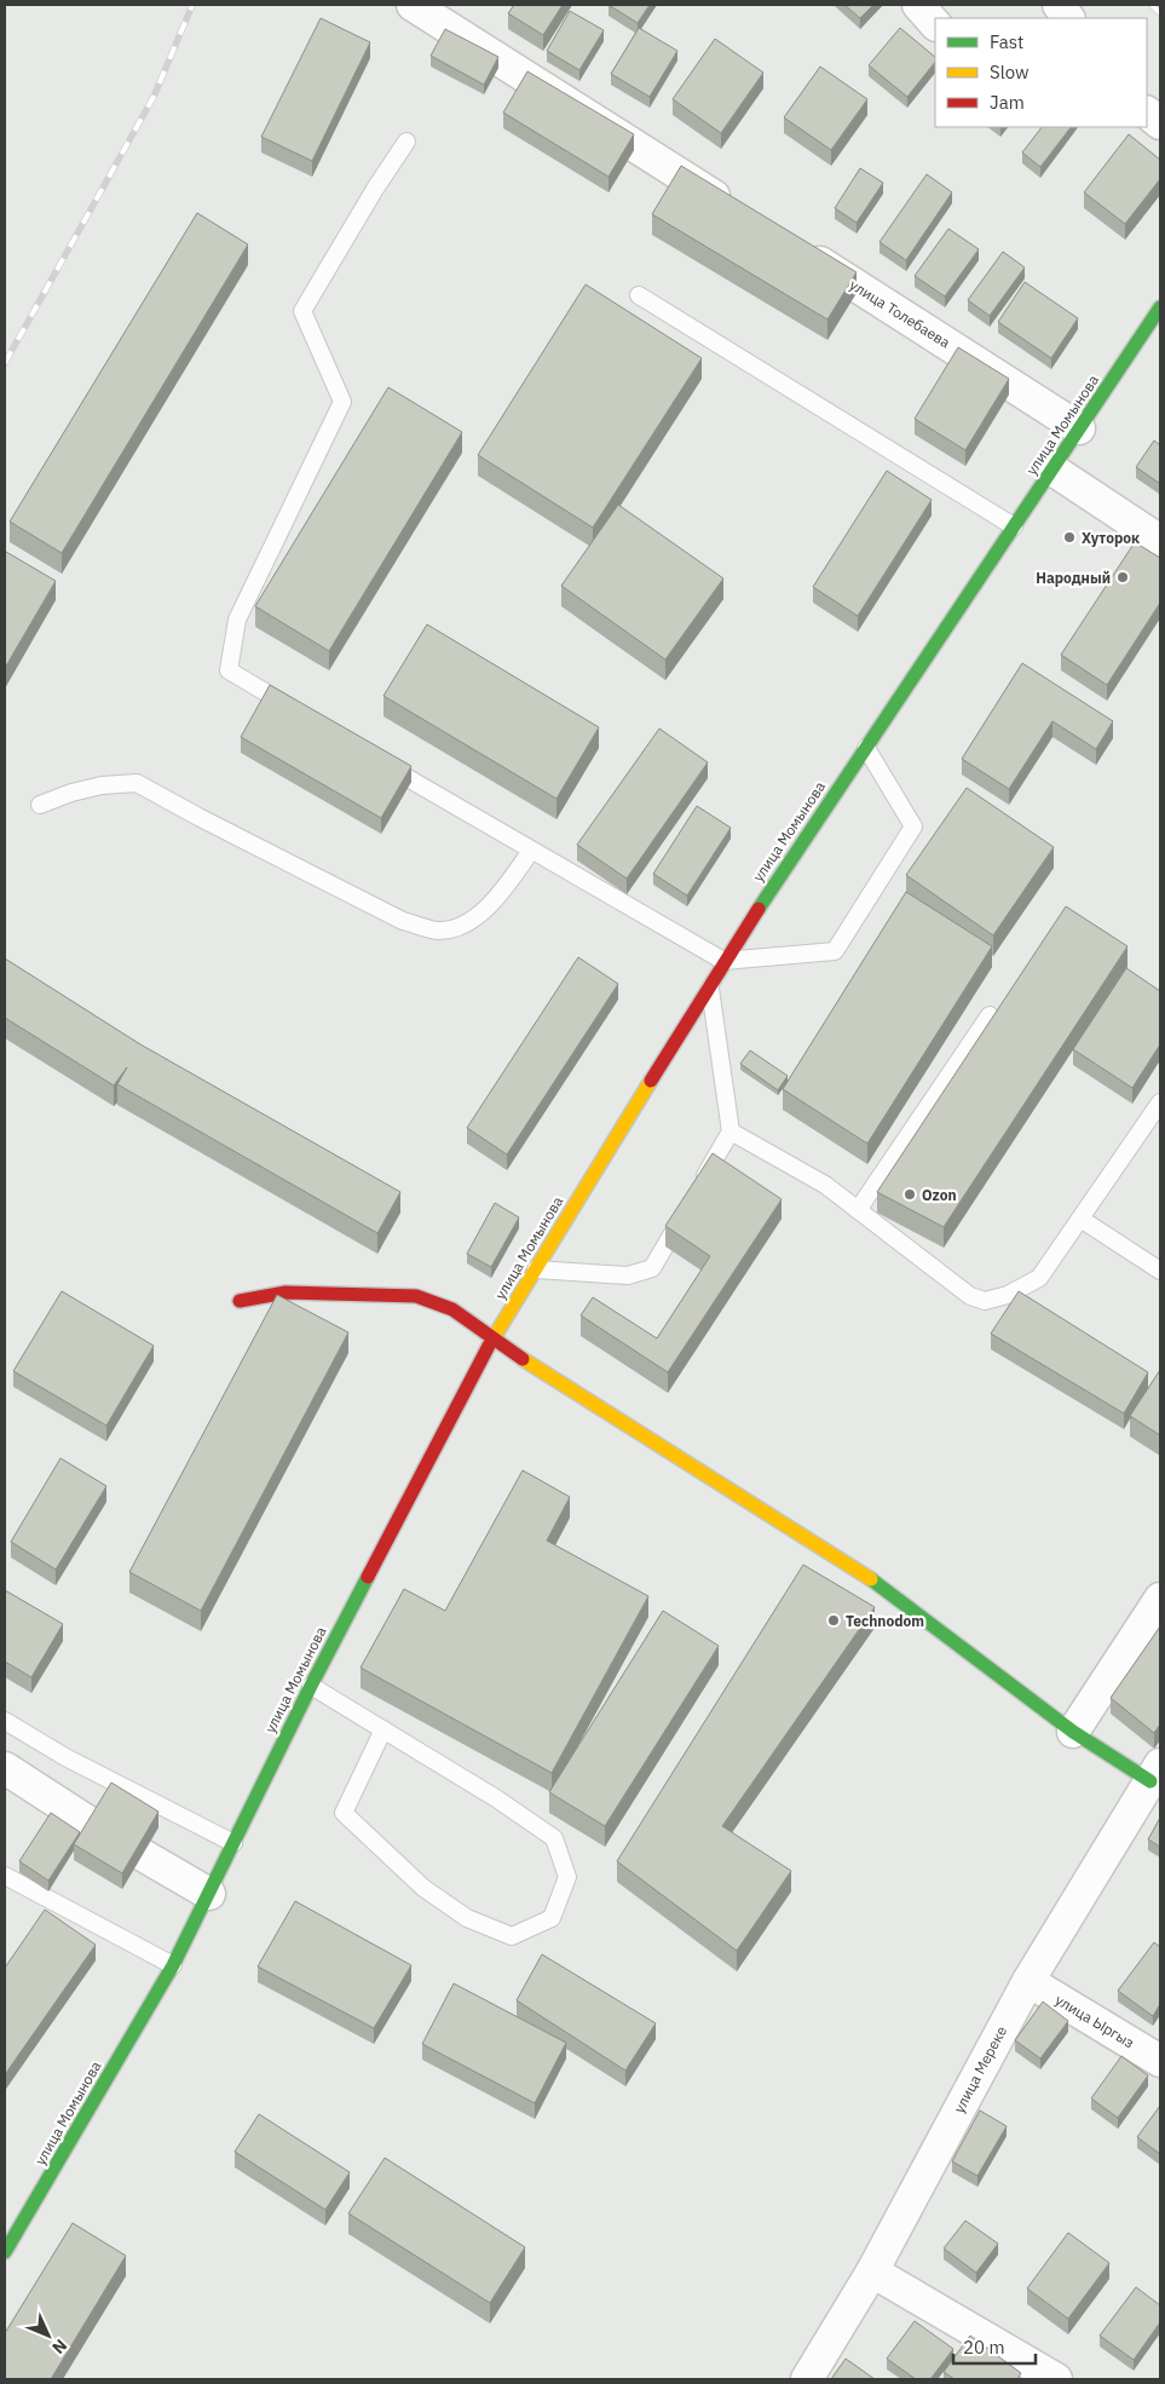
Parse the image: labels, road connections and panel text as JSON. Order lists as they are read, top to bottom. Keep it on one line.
{"streets":{"main road":["улица Момынова"],"street":["улица Толебаева","улица Ыргыз","улица Мереке"]},"crossings":[["улица Толебаева","улица Момынова"],["улица Ыргыз","улица Мереке"]],"places":["Хуторок","Народный","Ozon","Technodom"],"legend":["Fast","Slow","Jam"],"scale_bar":"20 m","north":"bottom right"}
